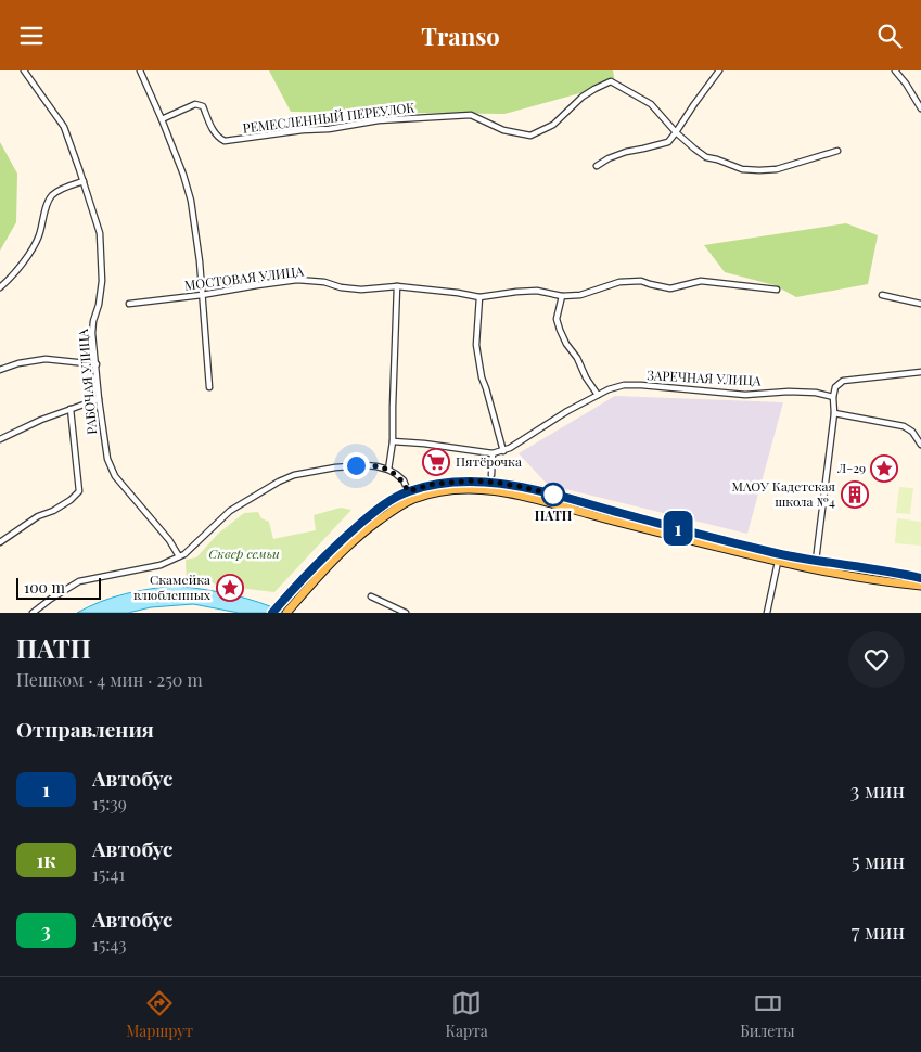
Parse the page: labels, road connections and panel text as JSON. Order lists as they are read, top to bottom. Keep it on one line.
{"streets":{"street":["РЕМЕСЛЕННЫЙ ПЕРЕУЛОК","МОСТОВАЯ УЛИЦА","ЗАРЕЧНАЯ УЛИЦА","РАБОЧАЯ УЛИЦА"]},"parks":["Сквер семьи"],"places":{"supermarket":["Пятёрочка"],"place":["Л-29","Скамейка влюбленных"],"other":["ПАТП"],"building":["МАОУ Кадетская школа №4"]},"lines":["bus line 1"],"scale_bar":"100 m","page":{"header":"Transo","on_map":"1","scale":"100 m","heading":[["ПАТП","Пешком · 4 мин · 250 m"],"Отправления"],"list":[{"mark":"1","name":"Автобус","note":"15:39","value":"3 мин"},{"mark":"1к","name":"Автобус","note":"15:41","value":"5 мин"},{"mark":"3","name":"Автобус","note":"15:43","value":"7 мин"}],"tabs":["Маршрут","Карта","Билеты"]}}
